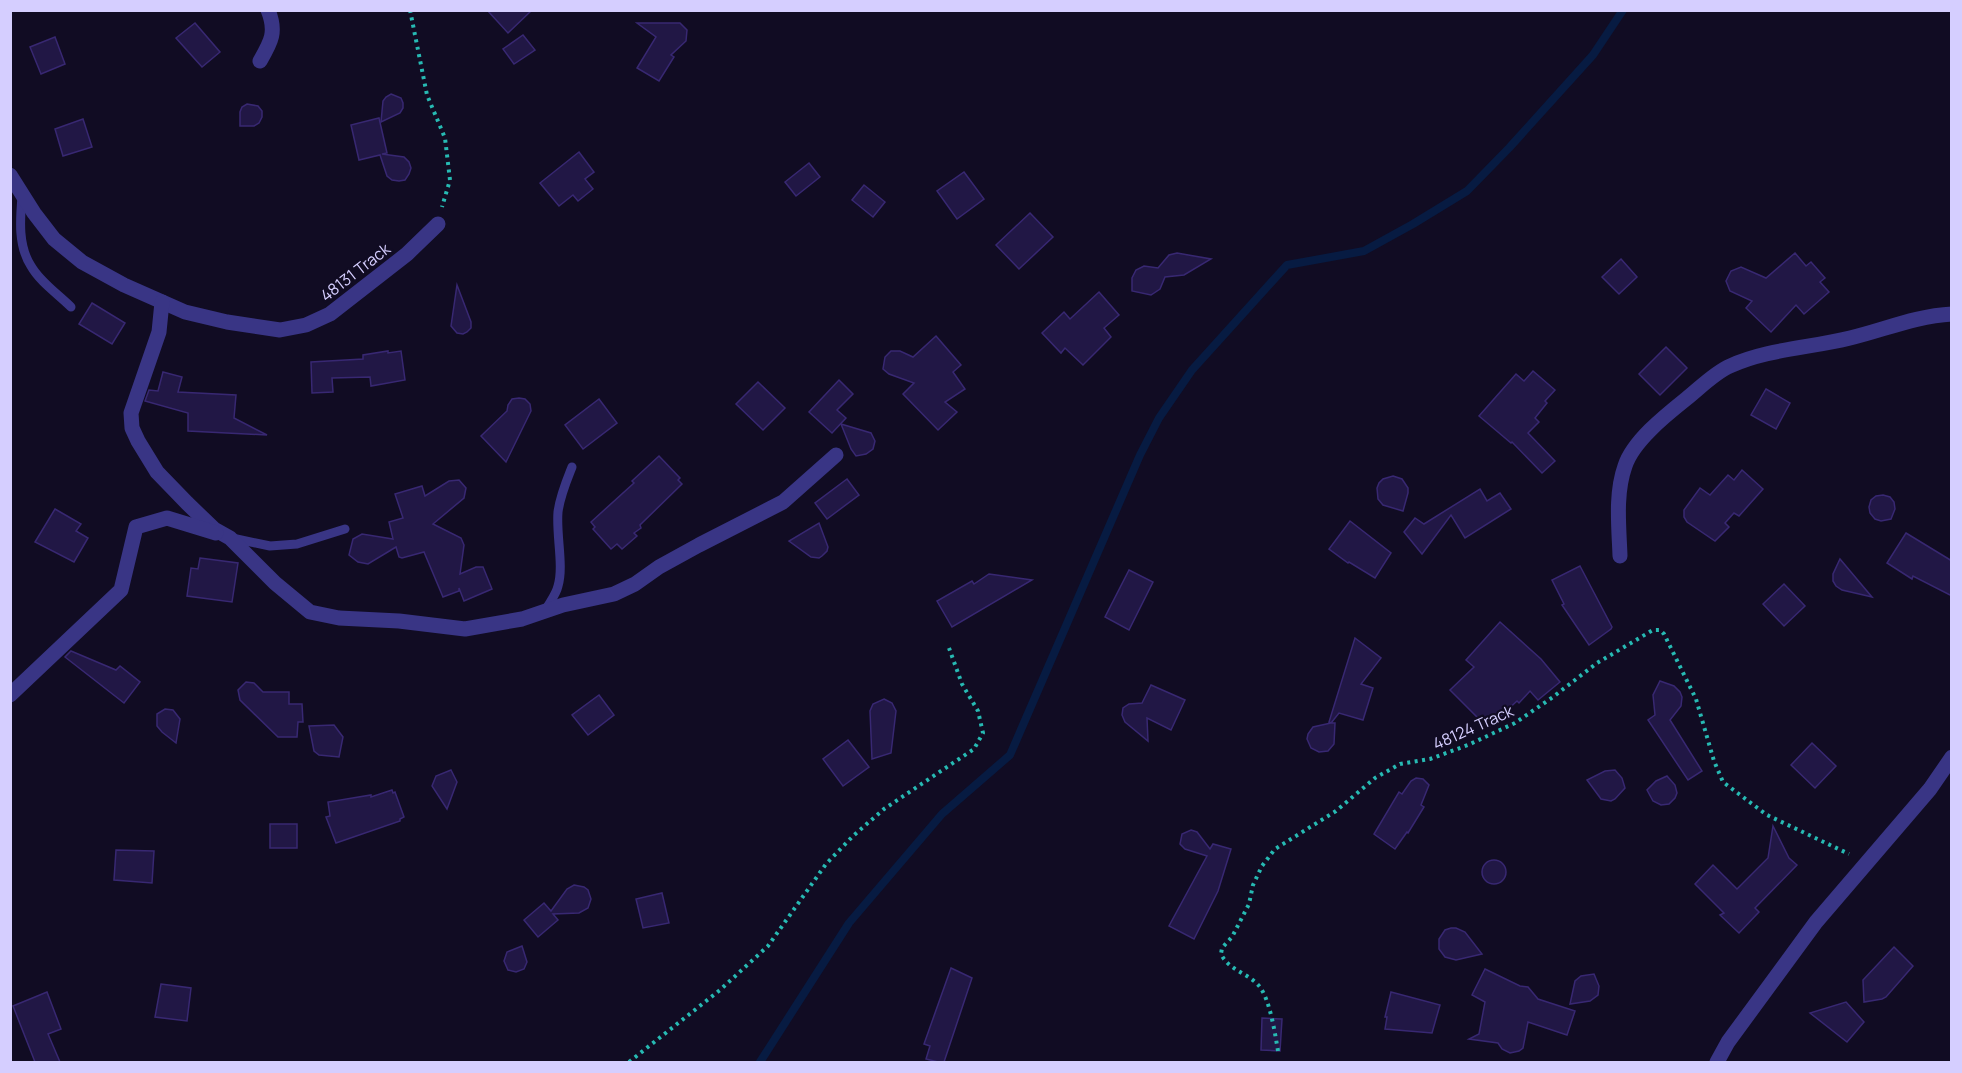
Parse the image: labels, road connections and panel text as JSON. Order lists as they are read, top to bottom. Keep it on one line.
{"streets":{"street":["48131 Track"],"path":["48124 Track"]}}
